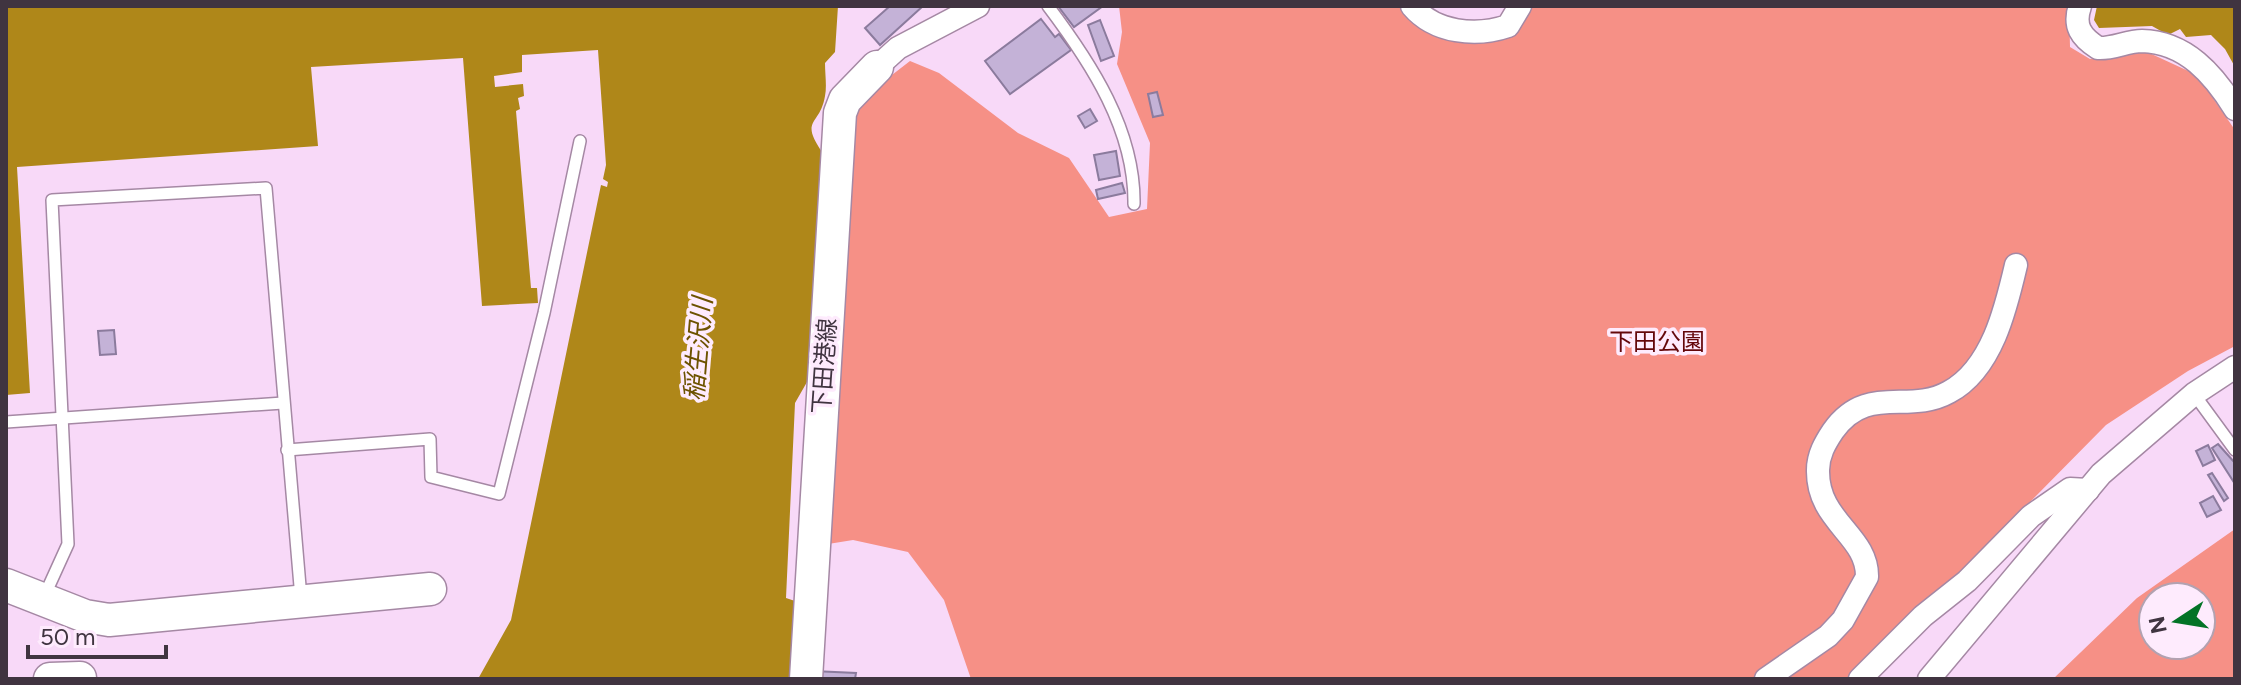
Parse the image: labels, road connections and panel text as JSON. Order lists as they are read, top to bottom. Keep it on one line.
{"streets":{"main road":["下田港線"]},"water":["稲生沢川"],"parks":["下田公園"],"scale_bar":"50 m","north":"left"}
